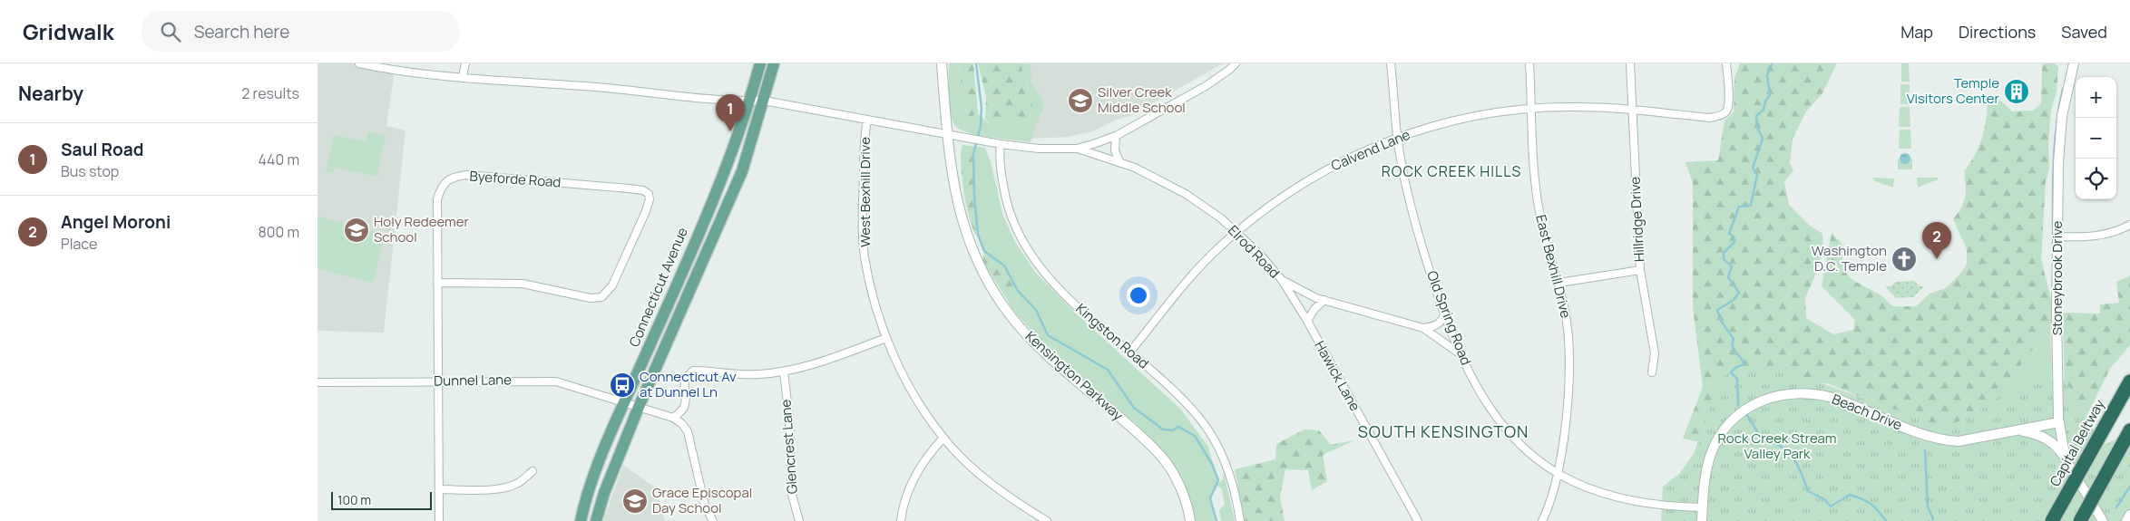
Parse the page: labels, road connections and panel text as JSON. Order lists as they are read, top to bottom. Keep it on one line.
{"streets":{"highway":["Capital Beltway"],"main road":["Connecticut Avenue"],"street":["Calvend Lane","Byeforde Road","West Bexhill Drive","Hillridge Drive","Elrod Road","East Bexhill Drive","Stoneybrook Drive","Old Spring Road","Kingston Road","Kensington Parkway","Hawick Lane","Dunnel Lane","Beach Drive","Glencrest Lane"]},"crossings":[["Calvend Lane","Hillridge Drive"],["Calvend Lane","Elrod Road"],["Calvend Lane","East Bexhill Drive"],["Calvend Lane","Old Spring Road"],["Calvend Lane","Kingston Road"],["Byeforde Road","Dunnel Lane"],["Elrod Road","Old Spring Road"],["Elrod Road","Hawick Lane"],["East Bexhill Drive","Old Spring Road"],["Stoneybrook Drive","Beach Drive"],["Connecticut Avenue","Dunnel Lane"],["Old Spring Road","Beach Drive"]],"districts":["ROCK CREEK HILLS","SOUTH KENSINGTON"],"parks":["Rock Creek Stream Valley Park"],"places":{"building":["Temple Visitors Center"],"school or university":["Silver Creek Middle School","Holy Redeemer School","Grace Episcopal Day School"],"church":["Washington D.C. Temple"],"bus stop":["Connecticut Av at Dunnel Ln"]},"scale_bar":"100 m","page":{"header":"Gridwalk","search":"Search here","nav":["Map","Directions","Saved"],"heading":["Nearby","2 results"],"map_buttons":["+","−"],"pins":["1","2"],"list":[{"mark":"1","name":"Saul Road","note":"Bus stop","value":"440 m"},{"mark":"2","name":"Angel Moroni","note":"Place","value":"800 m"}],"scale":"100 m"}}
